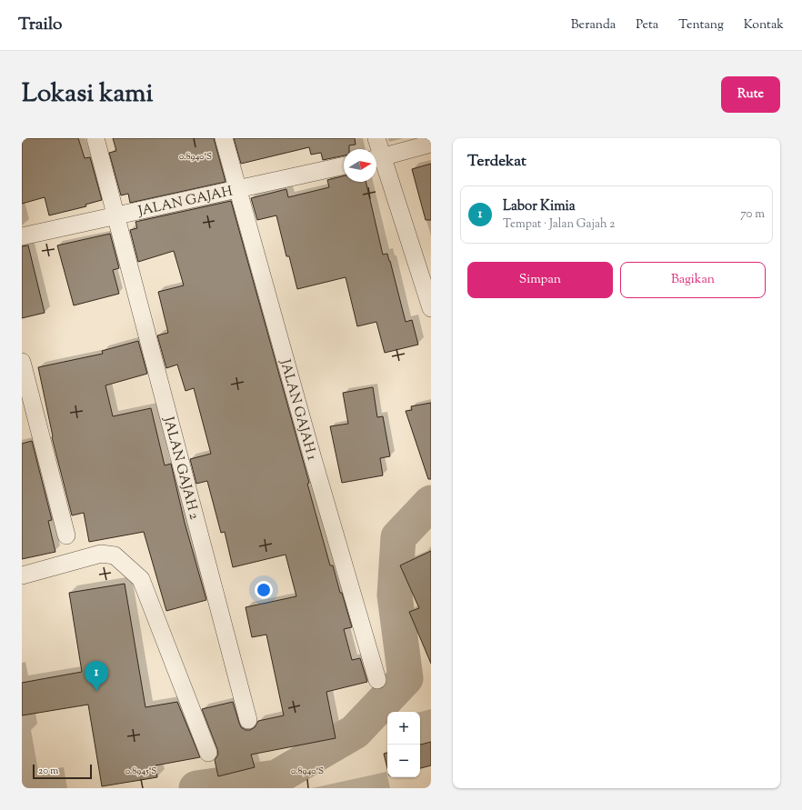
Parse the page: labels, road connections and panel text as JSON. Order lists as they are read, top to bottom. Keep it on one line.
{"streets":{"street":["JALAN GAJAH","JALAN GAJAH 1","JALAN GAJAH 2"]},"crossings":[["JALAN GAJAH","JALAN GAJAH 1"],["JALAN GAJAH","JALAN GAJAH 2"]],"scale_bar":"20 m","north":"right","page":{"header":"Trailo","nav":["Beranda","Peta","Tentang","Kontak"],"title":"Lokasi kami","buttons":["Rute",["Simpan","Bagikan"]],"heading":"Terdekat","list":[{"mark":"1","name":"Labor Kimia","note":"Tempat · Jalan Gajah 2","value":"70 m"}],"pins":"1","map_buttons":["+","−"],"scale":"20 m"},"coordinates":["0.8940°S","0.8945°S"]}
